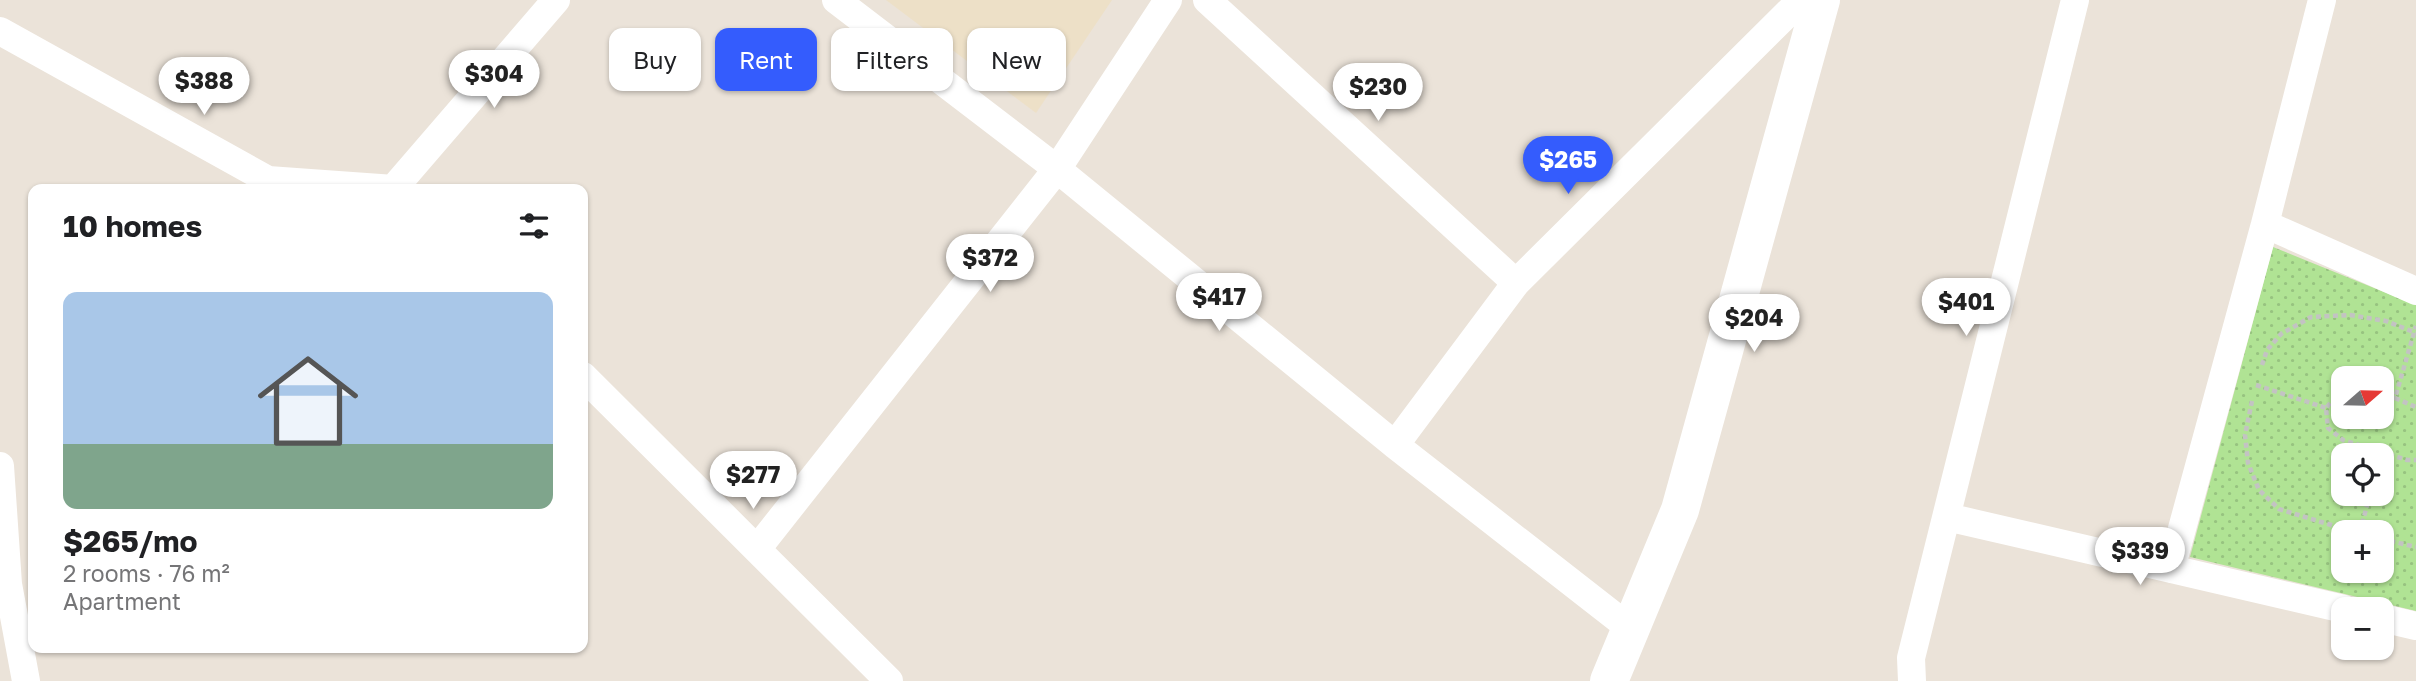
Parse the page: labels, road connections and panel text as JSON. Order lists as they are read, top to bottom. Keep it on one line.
{"north":"right","page":{"chip":["Buy","Rent","Filters","New"],"price":["$304","$388","$230","$265","$372","$417","$401","$204","$277","$339"],"heading":"10 homes","list":[{"name":"$265/mo","note":"2 rooms · 76 m² · Apartment"}],"map_buttons":["+","−"]}}
